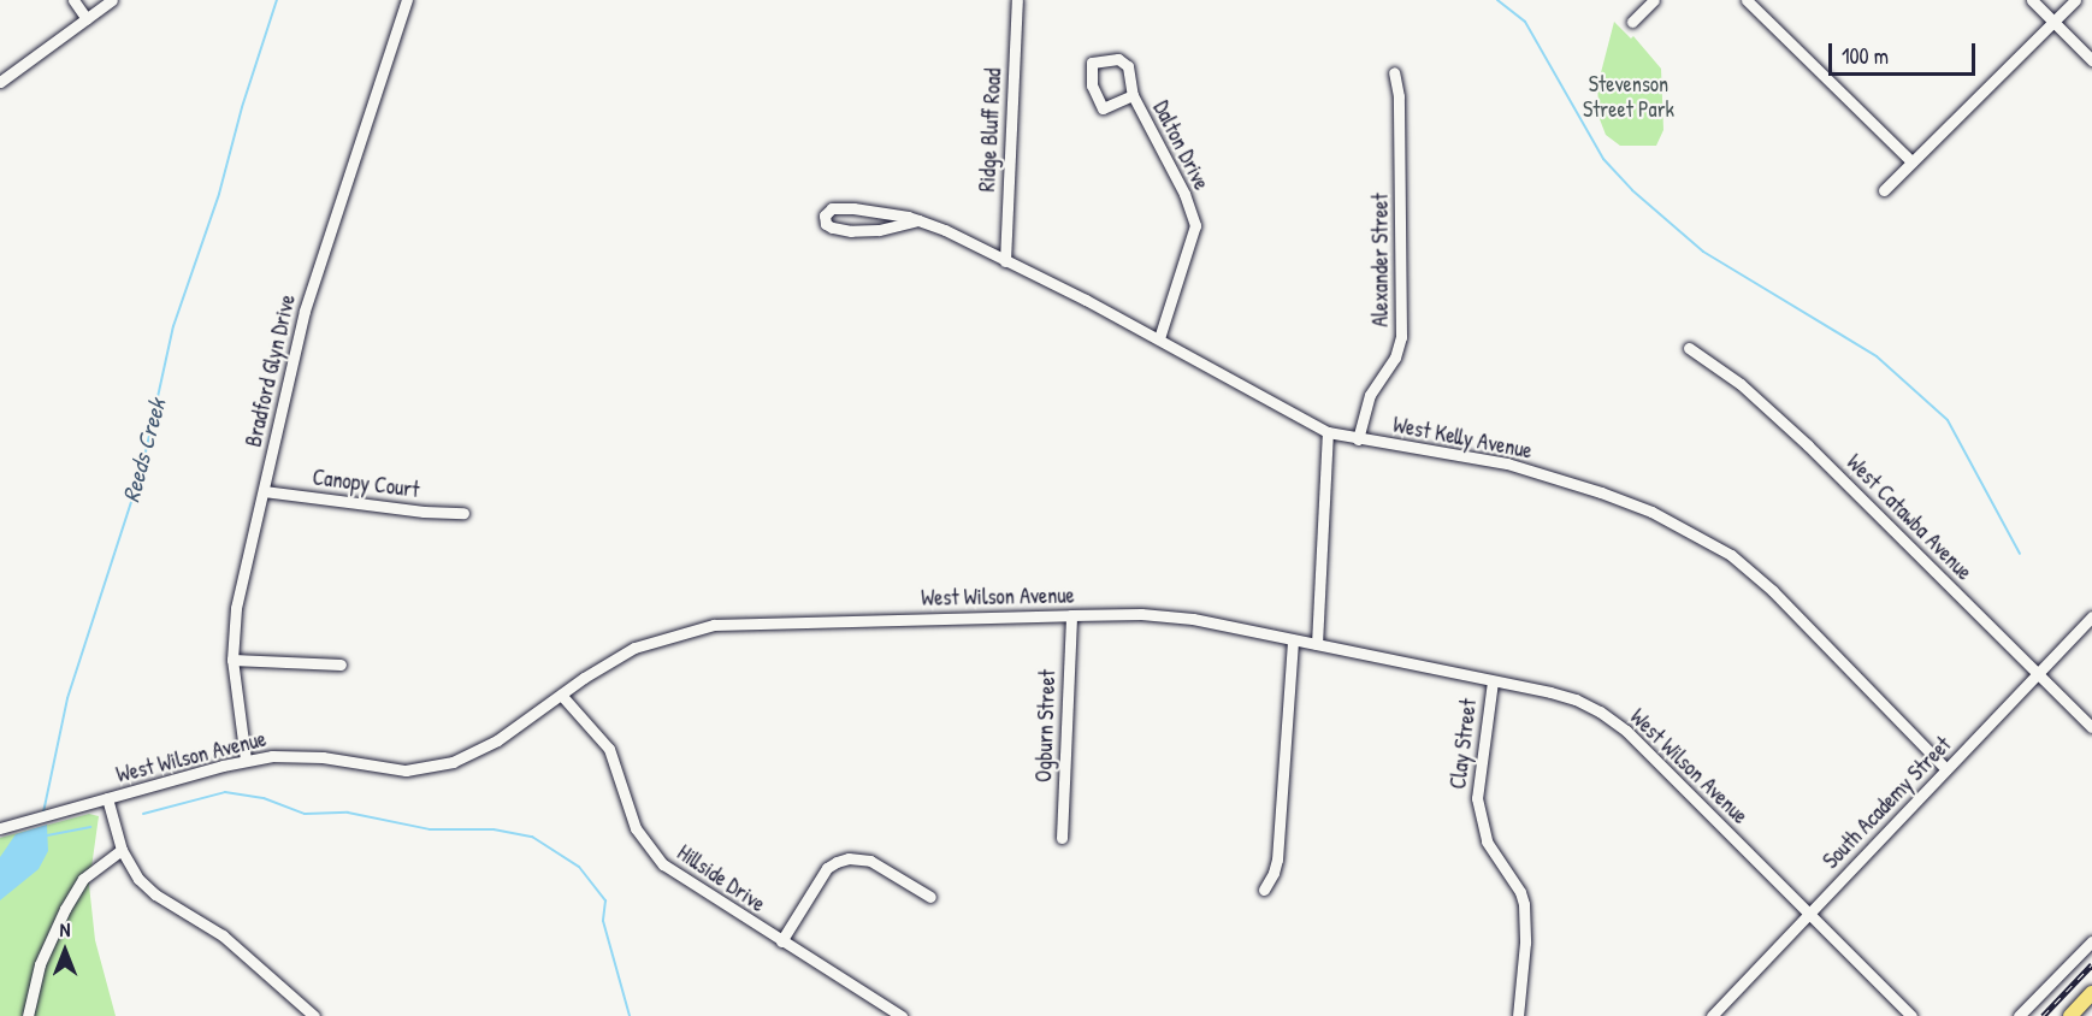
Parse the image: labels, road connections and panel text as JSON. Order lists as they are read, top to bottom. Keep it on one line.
{"streets":{"street":["Ridge Bluff Road","Dalton Drive","Alexander Street","Bradford Glyn Drive","West Kelly Avenue","Canopy Court","West Catawba Avenue","West Wilson Avenue","Ogburn Street","Clay Street","South Academy Street","Hillside Drive"]},"crossings":[["Ridge Bluff Road","West Kelly Avenue"],["Dalton Drive","West Kelly Avenue"],["Alexander Street","West Kelly Avenue"],["Bradford Glyn Drive","Canopy Court"],["Bradford Glyn Drive","West Wilson Avenue"],["West Kelly Avenue","South Academy Street"],["West Catawba Avenue","South Academy Street"],["West Wilson Avenue","Ogburn Street"],["West Wilson Avenue","Clay Street"],["West Wilson Avenue","South Academy Street"],["West Wilson Avenue","Hillside Drive"]],"water":["Reeds Creek"],"parks":["Stevenson Street Park"],"scale_bar":"100 m","north":"top"}
